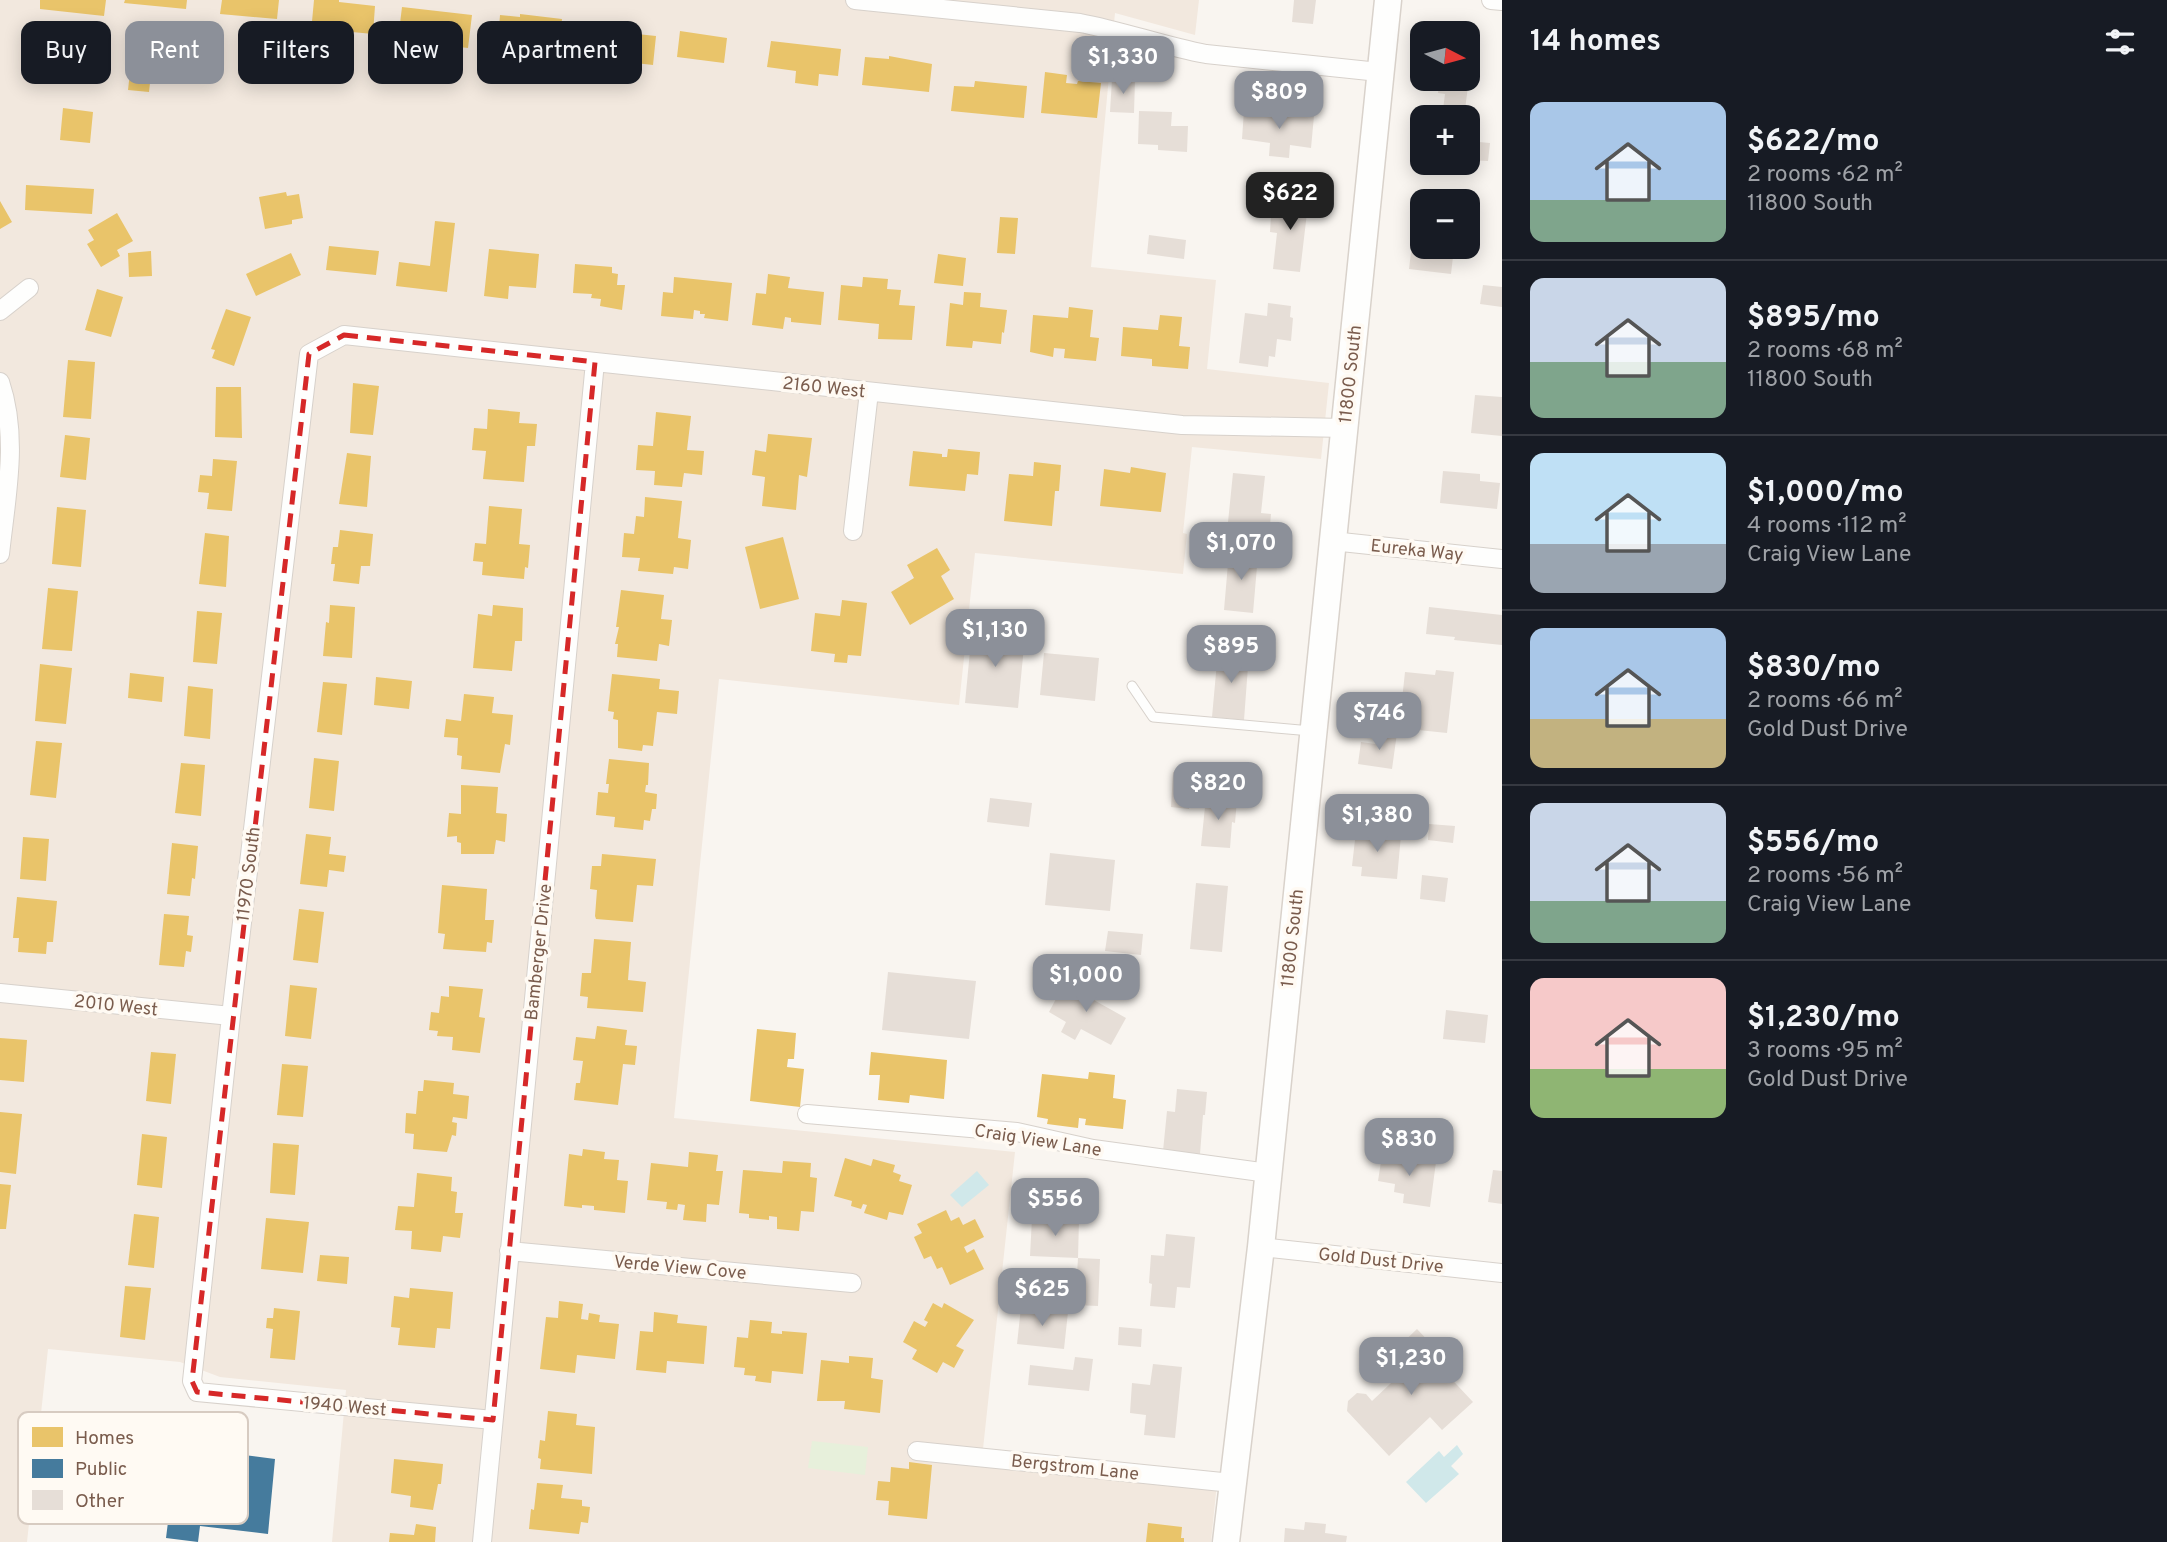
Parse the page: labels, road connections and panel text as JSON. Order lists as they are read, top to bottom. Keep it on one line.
{"streets":{"main road":["11800 South"],"street":["2160 West","Eureka Way","11970 South","Bamberger Drive","2010 West","Craig View Lane","Gold Dust Drive","Verde View Cove","1940 West","Bergstrom Lane"]},"crossings":[["11800 South","2160 West"],["11800 South","Eureka Way"],["11800 South","Craig View Lane"],["11800 South","Gold Dust Drive"],["11800 South","Bergstrom Lane"],["2160 West","11970 South"],["2160 West","Bamberger Drive"],["11970 South","2010 West"],["11970 South","1940 West"],["Bamberger Drive","Verde View Cove"],["Bamberger Drive","1940 West"]],"legend":["Homes","Public","Other"],"north":"right","page":{"heading":"14 homes","map_buttons":["+","−"],"chip":["Buy","Rent","Filters","New","Apartment"],"price":["$1,330","$809","$622","$1,070","$1,130","$895","$746","$820","$1,380","$1,000","$830","$556","$625","$1,230"],"list":[{"name":"$622/mo","note":"2 rooms · 62 m² · 11800 South"},{"name":"$895/mo","note":"2 rooms · 68 m² · 11800 South"},{"name":"$1,000/mo","note":"4 rooms · 112 m² · Craig View Lane"},{"name":"$830/mo","note":"2 rooms · 66 m² · Gold Dust Drive"},{"name":"$556/mo","note":"2 rooms · 56 m² · Craig View Lane"},{"name":"$1,230/mo","note":"3 rooms · 95 m² · Gold Dust Drive"}]}}
